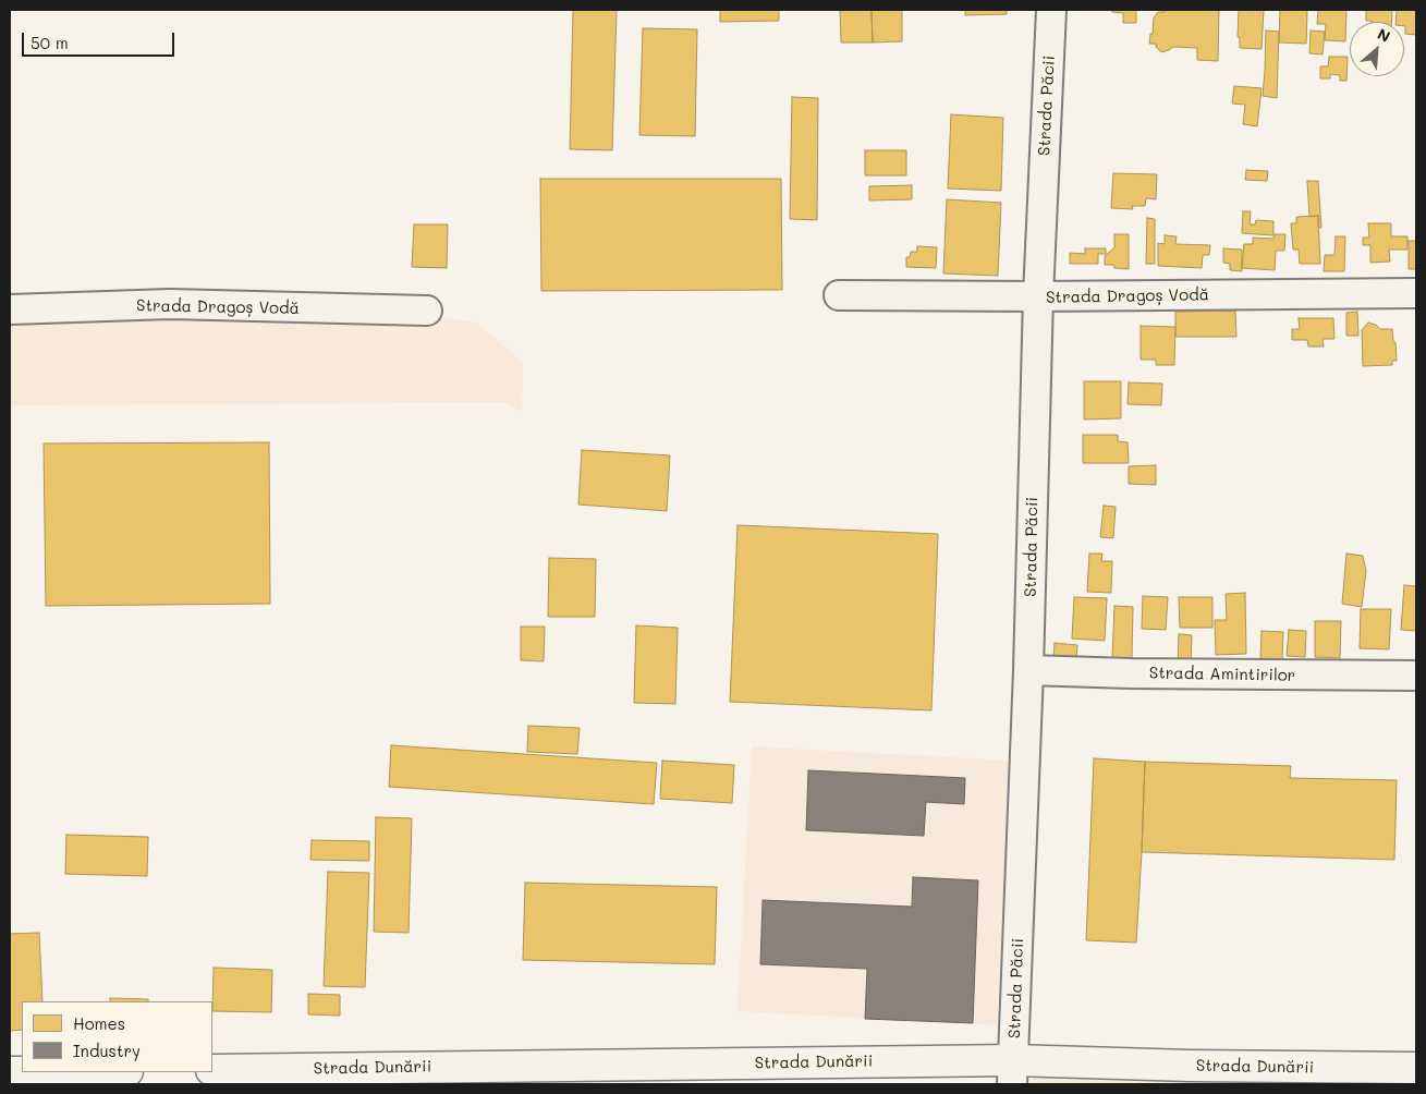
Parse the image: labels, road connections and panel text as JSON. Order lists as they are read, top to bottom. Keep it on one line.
{"streets":{"main road":["Strada Dunării"],"street":["Strada Păcii","Strada Dragoș Vodă","Strada Amintirilor"]},"crossings":[["Strada Păcii","Strada Dragoș Vodă"],["Strada Păcii","Strada Amintirilor"],["Strada Păcii","Strada Dunării"]],"legend":["Homes","Industry"],"scale_bar":"50 m","north":"top right"}
